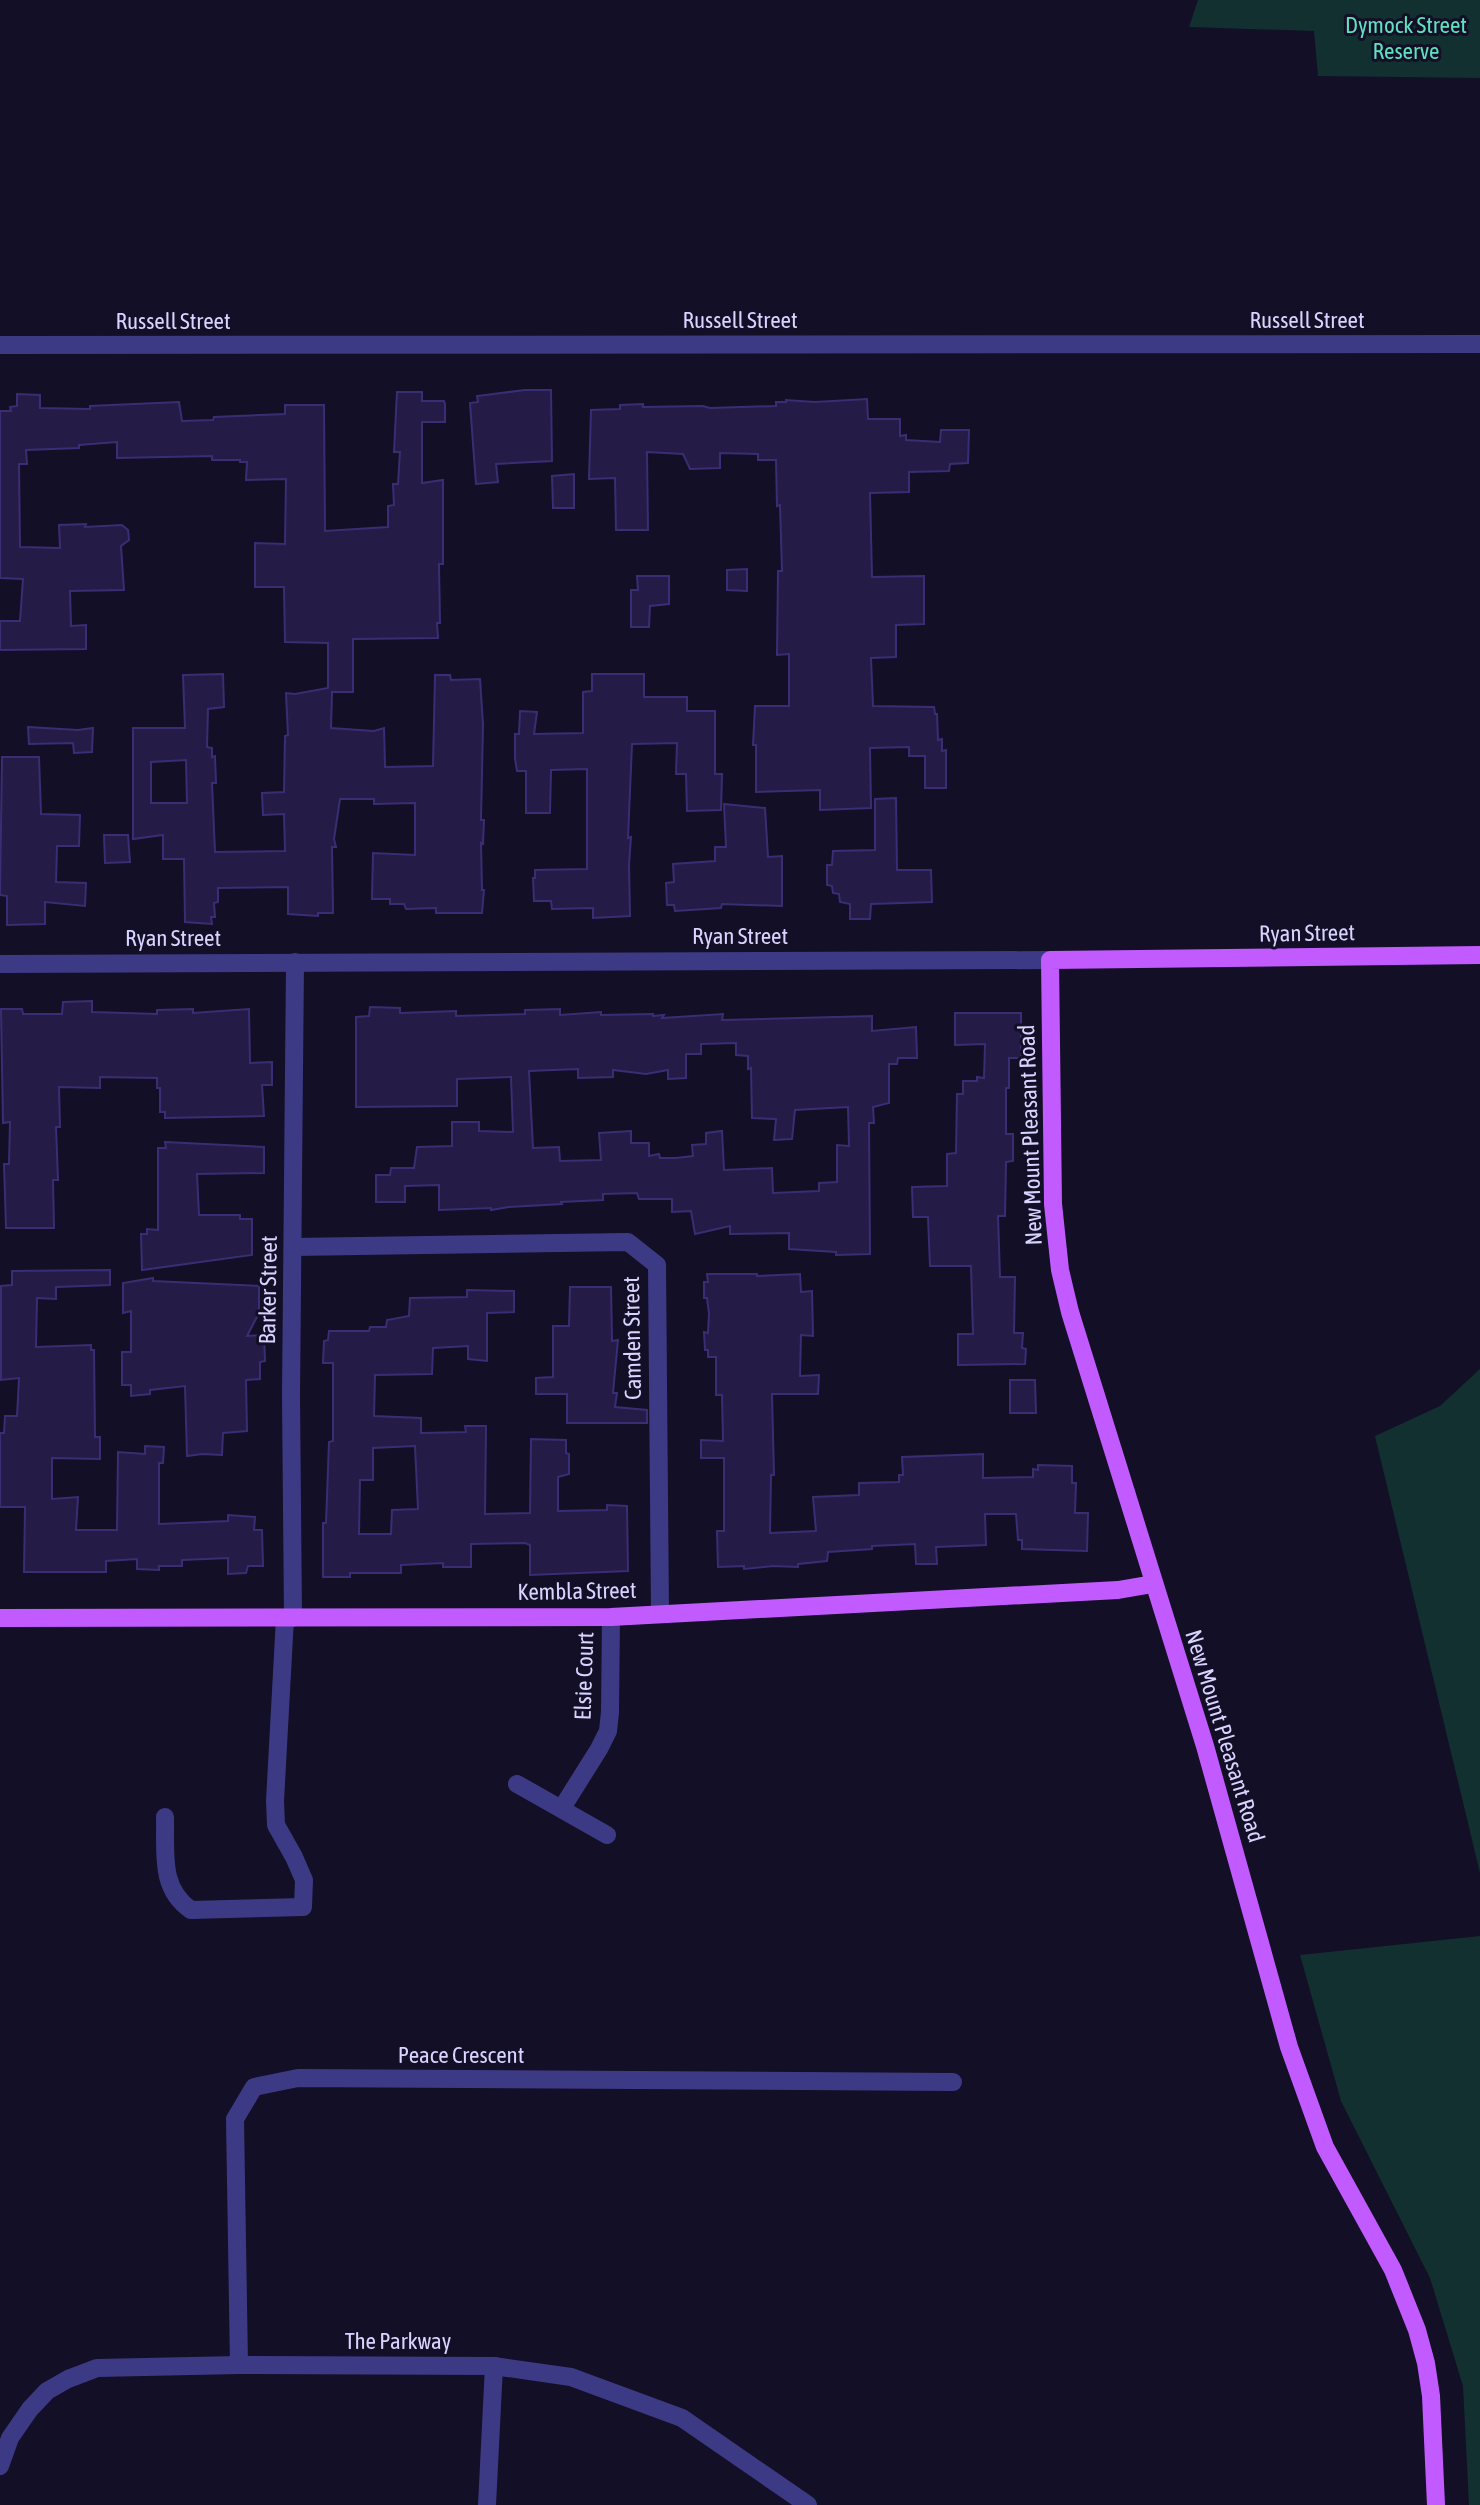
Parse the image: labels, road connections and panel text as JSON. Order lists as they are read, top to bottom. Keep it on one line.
{"streets":{"main road":["Ryan Street","New Mount Pleasant Road","Kembla Street"],"street":["Russell Street","Barker Street","Camden Street","Elsie Court","Peace Crescent","The Parkway"]},"crossings":[["Ryan Street","New Mount Pleasant Road"],["Ryan Street","Barker Street"],["New Mount Pleasant Road","Kembla Street"],["Barker Street","Camden Street"],["Barker Street","Kembla Street"],["Camden Street","Kembla Street"],["Kembla Street","Elsie Court"],["Peace Crescent","The Parkway"]],"parks":["Dymock Street Reserve"]}
